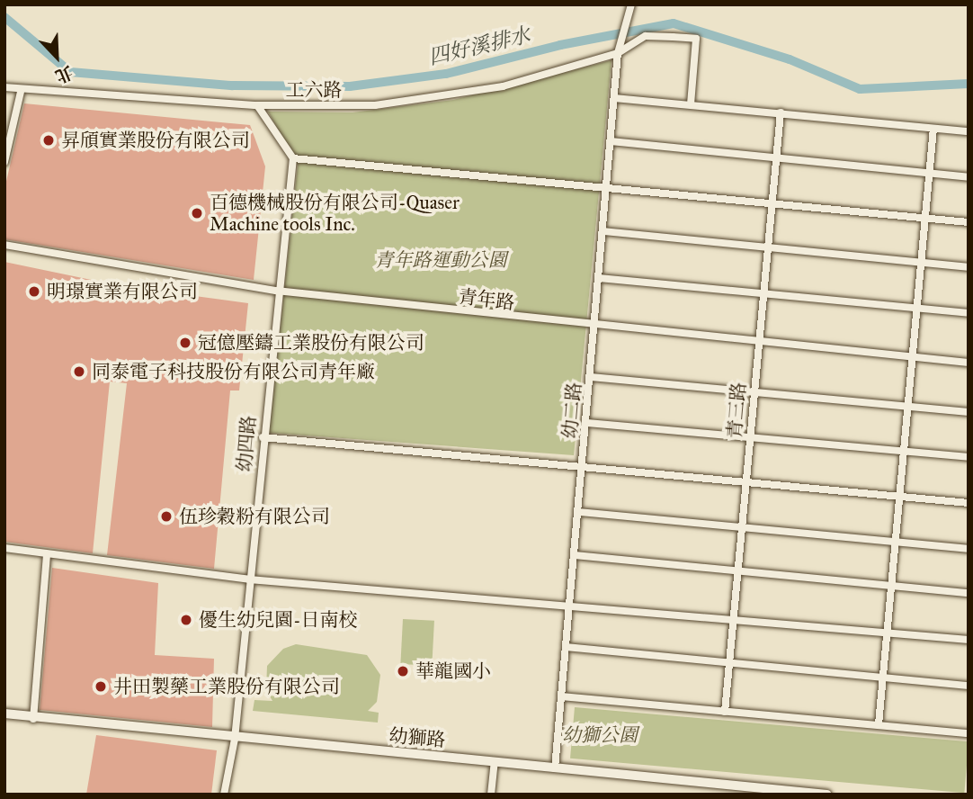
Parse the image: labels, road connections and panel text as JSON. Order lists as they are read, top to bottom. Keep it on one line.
{"streets":{"street":["工六路","青年路","幼二路","青三路","幼四路","幼獅路"]},"crossings":[["工六路","幼二路"],["青年路","幼二路"],["青年路","青三路"],["青年路","幼四路"],["幼二路","幼獅路"],["幼四路","幼獅路"]],"water":["四好溪排水"],"parks":["青年路運動公園","幼獅公園"],"places":["昇頎實業股份有限公司","百德機械股份有限公司-Quaser Machine tools Inc.","明璟實業有限公司","冠億壓鑄工業股份有限公司","同泰電子科技股份有限公司青年廠","伍珍穀粉有限公司","優生幼兒園-日南校","華龍國小","井田製藥工業股份有限公司"],"north":"bottom right"}
